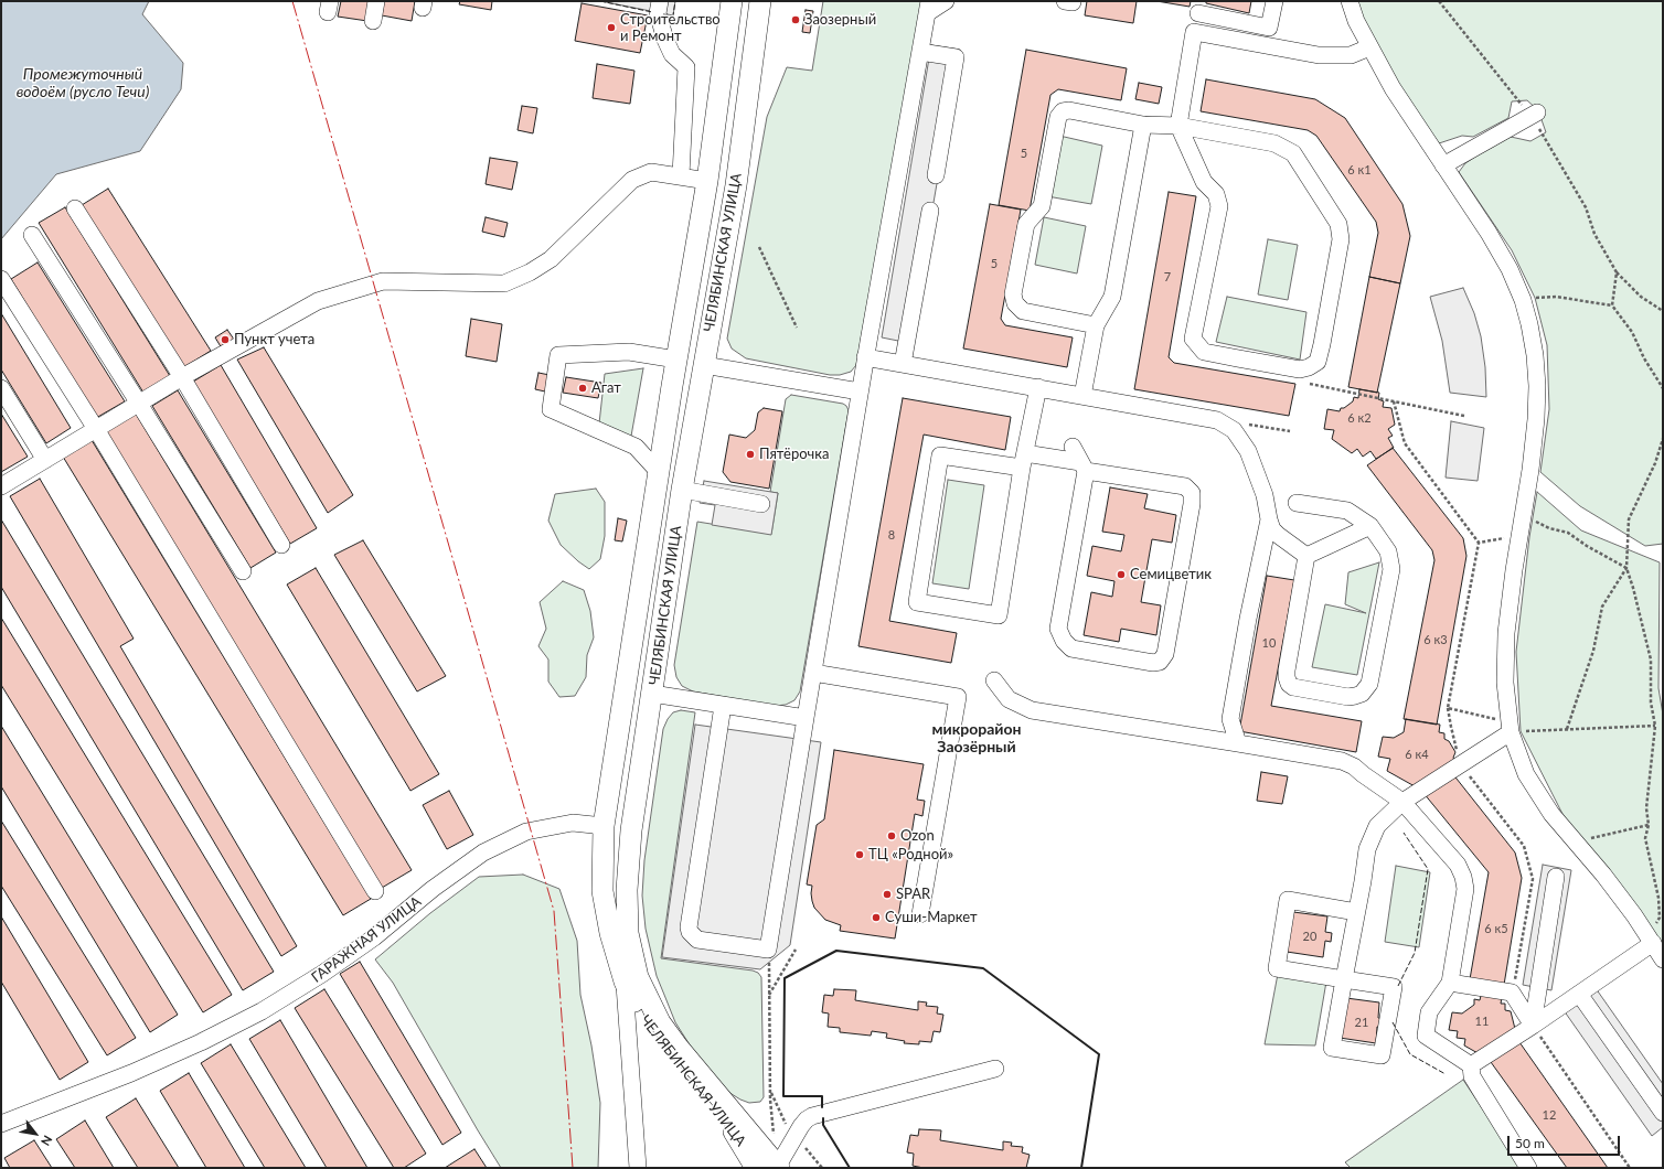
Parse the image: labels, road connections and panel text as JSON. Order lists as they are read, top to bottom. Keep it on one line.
{"streets":{"main road":["ЧЕЛЯБИНСКАЯ УЛИЦА"],"street":["ГАРАЖНАЯ УЛИЦА"]},"crossings":[["ЧЕЛЯБИНСКАЯ УЛИЦА","ГАРАЖНАЯ УЛИЦА"]],"districts":["микрорайон Заозёрный"],"water":["Промежуточный водоём (русло Течи)"],"places":["Заозерный","Строительство и Ремонт","Пункт учета","Агат","Пятёрочка","Семицветик","Ozon","ТЦ «Родной»","SPAR","Суши-Маркет"],"house_numbers":["5","6 к1","5","7","6 к2","8","6 к3","10","6 к4","6 к5","20","11","21","12"],"scale_bar":"50 m","north":"bottom right"}
